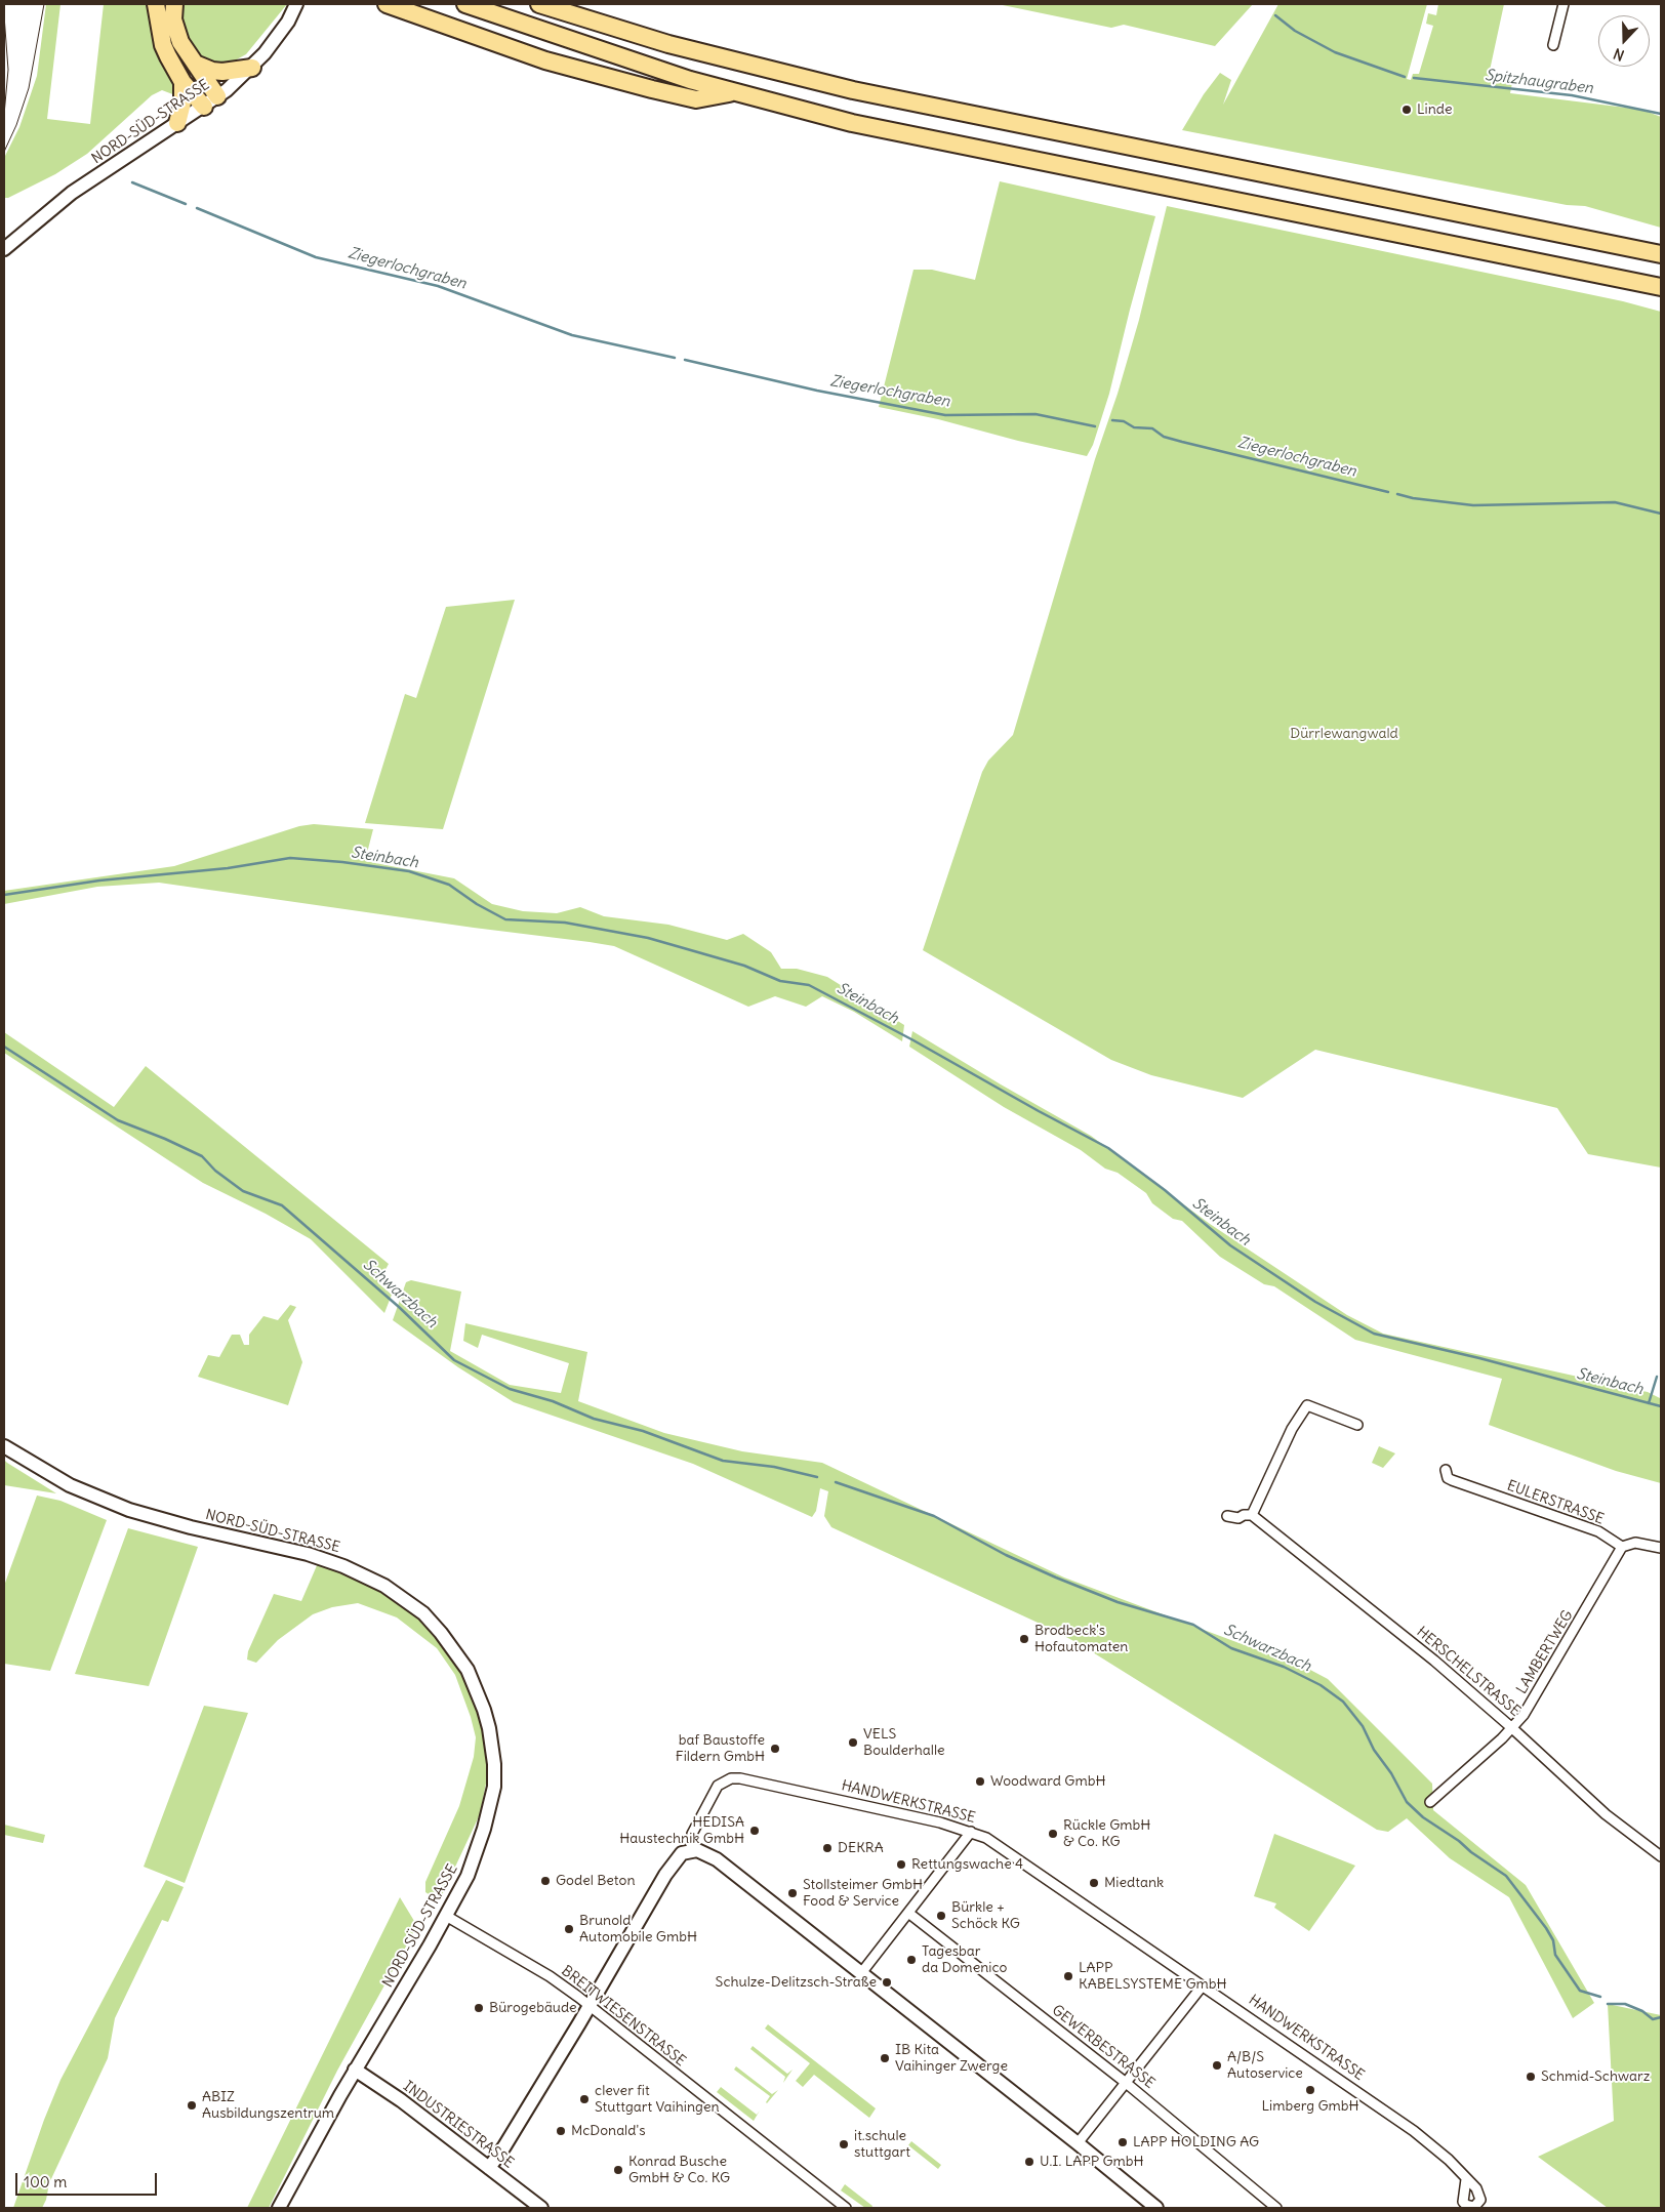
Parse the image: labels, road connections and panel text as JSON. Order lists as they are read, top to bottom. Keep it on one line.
{"streets":{"main road":["NORD-SÜD-STRASSE","INDUSTRIESTRASSE"],"street":["EULERSTRASSE","LAMBERTWEG","HERSCHELSTRASSE","HANDWERKSTRASSE","BREITWIESENSTRASSE","GEWERBESTRASSE"]},"crossings":[["NORD-SÜD-STRASSE","BREITWIESENSTRASSE"],["NORD-SÜD-STRASSE","INDUSTRIESTRASSE"],["EULERSTRASSE","LAMBERTWEG"],["LAMBERTWEG","HERSCHELSTRASSE"]],"water":["Spitzhaugraben","Ziegerlochgraben","Steinbach","Schwarzbach"],"parks":["Dürrlewangwald"],"places":["Linde","Brodbeck's Hofautomaten","VELS Boulderhalle","baf Baustoffe Fildern GmbH","Woodward GmbH","HEDISA Haustechnik GmbH","Rückle GmbH & Co. KG","DEKRA","Rettungswache 4","Godel Beton","Miedtank","Stollsteimer GmbH Food & Service","Bürkle + Schöck KG","Brunold Automobile GmbH","Tagesbar da Domenico","LAPP KABELSYSTEME GmbH","Schulze-Delitzsch-Straße","Bürogebäude","IB Kita Vaihinger Zwerge","A/B/S Autoservice","Schmid-Schwarz","Limberg GmbH","clever fit Stuttgart Vaihingen","ABIZ Ausbildungszentrum","McDonald's","LAPP HOLDING AG","it.schule stuttgart","U.I. LAPP GmbH","Konrad Busche GmbH & Co. KG"],"scale_bar":"100 m","north":"bottom"}
